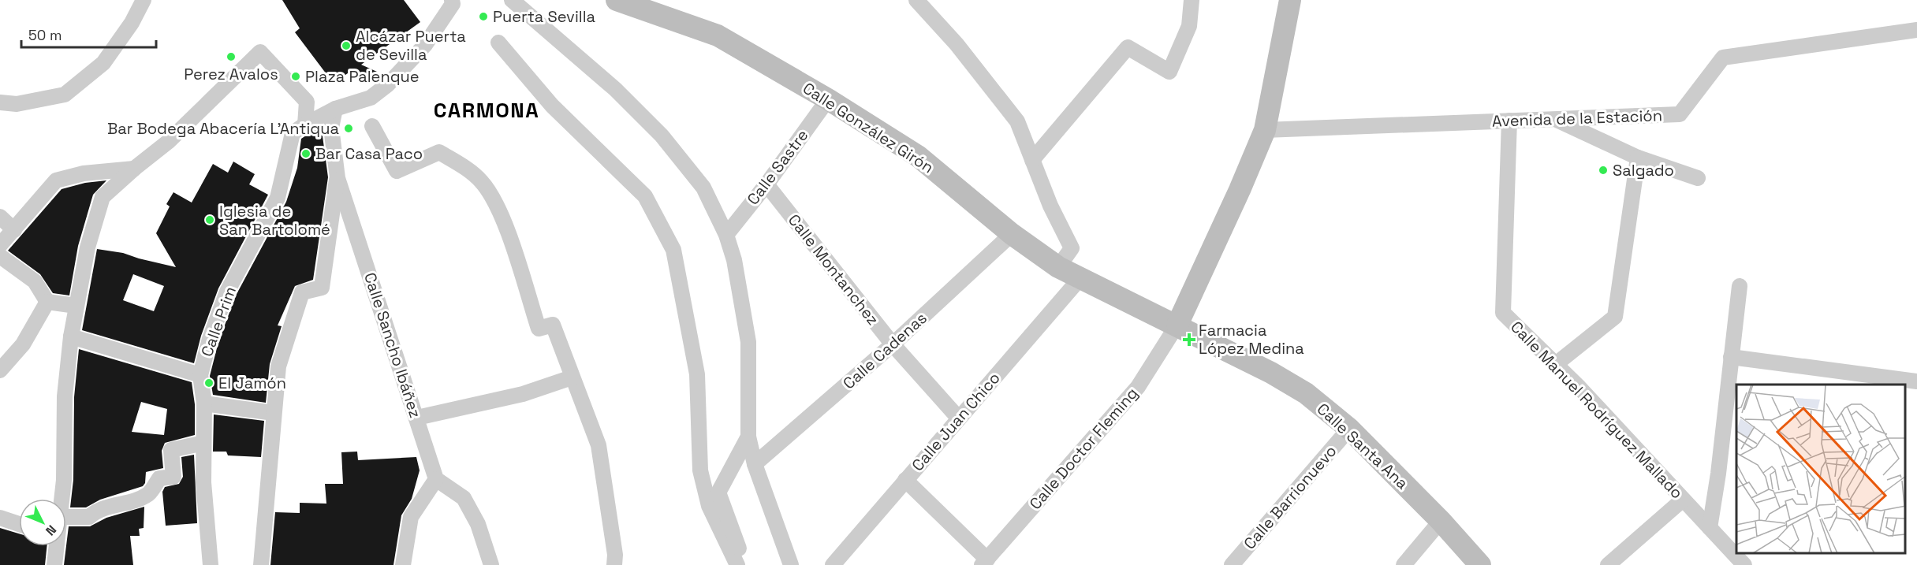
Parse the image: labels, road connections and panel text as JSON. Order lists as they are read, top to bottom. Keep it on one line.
{"streets":{"street":["Avenida de la Estación","Calle González Girón","Calle Sastre","Calle Montanchez","Calle Prim","Calle Sancho Ibáñez","Calle Cadenas","Calle Manuel Rodríguez Mallado","Calle Juan Chico","Calle Santa Ana","Calle Doctor Fleming","Calle Barrionuevo"]},"crossings":[["Avenida de la Estación","Calle Manuel Rodríguez Mallado"],["Calle González Girón","Calle Sastre"],["Calle González Girón","Calle Cadenas"],["Calle González Girón","Calle Juan Chico"],["Calle González Girón","Calle Santa Ana"],["Calle González Girón","Calle Doctor Fleming"],["Calle Sastre","Calle Montanchez"],["Calle Montanchez","Calle Cadenas"],["Calle Montanchez","Calle Juan Chico"],["Calle Santa Ana","Calle Doctor Fleming"],["Calle Santa Ana","Calle Barrionuevo"]],"districts":["CARMONA"],"places":{"other":["Puerta Sevilla","Alcázar Puerta de Sevilla","Perez Avalos","Plaza Palenque","Bar Bodega Abacería L'Antiqua","Bar Casa Paco","Salgado","Iglesia de San Bartolomé","El Jamón"],"health":["Farmacia López Medina"]},"scale_bar":"50 m","north":"bottom right"}
